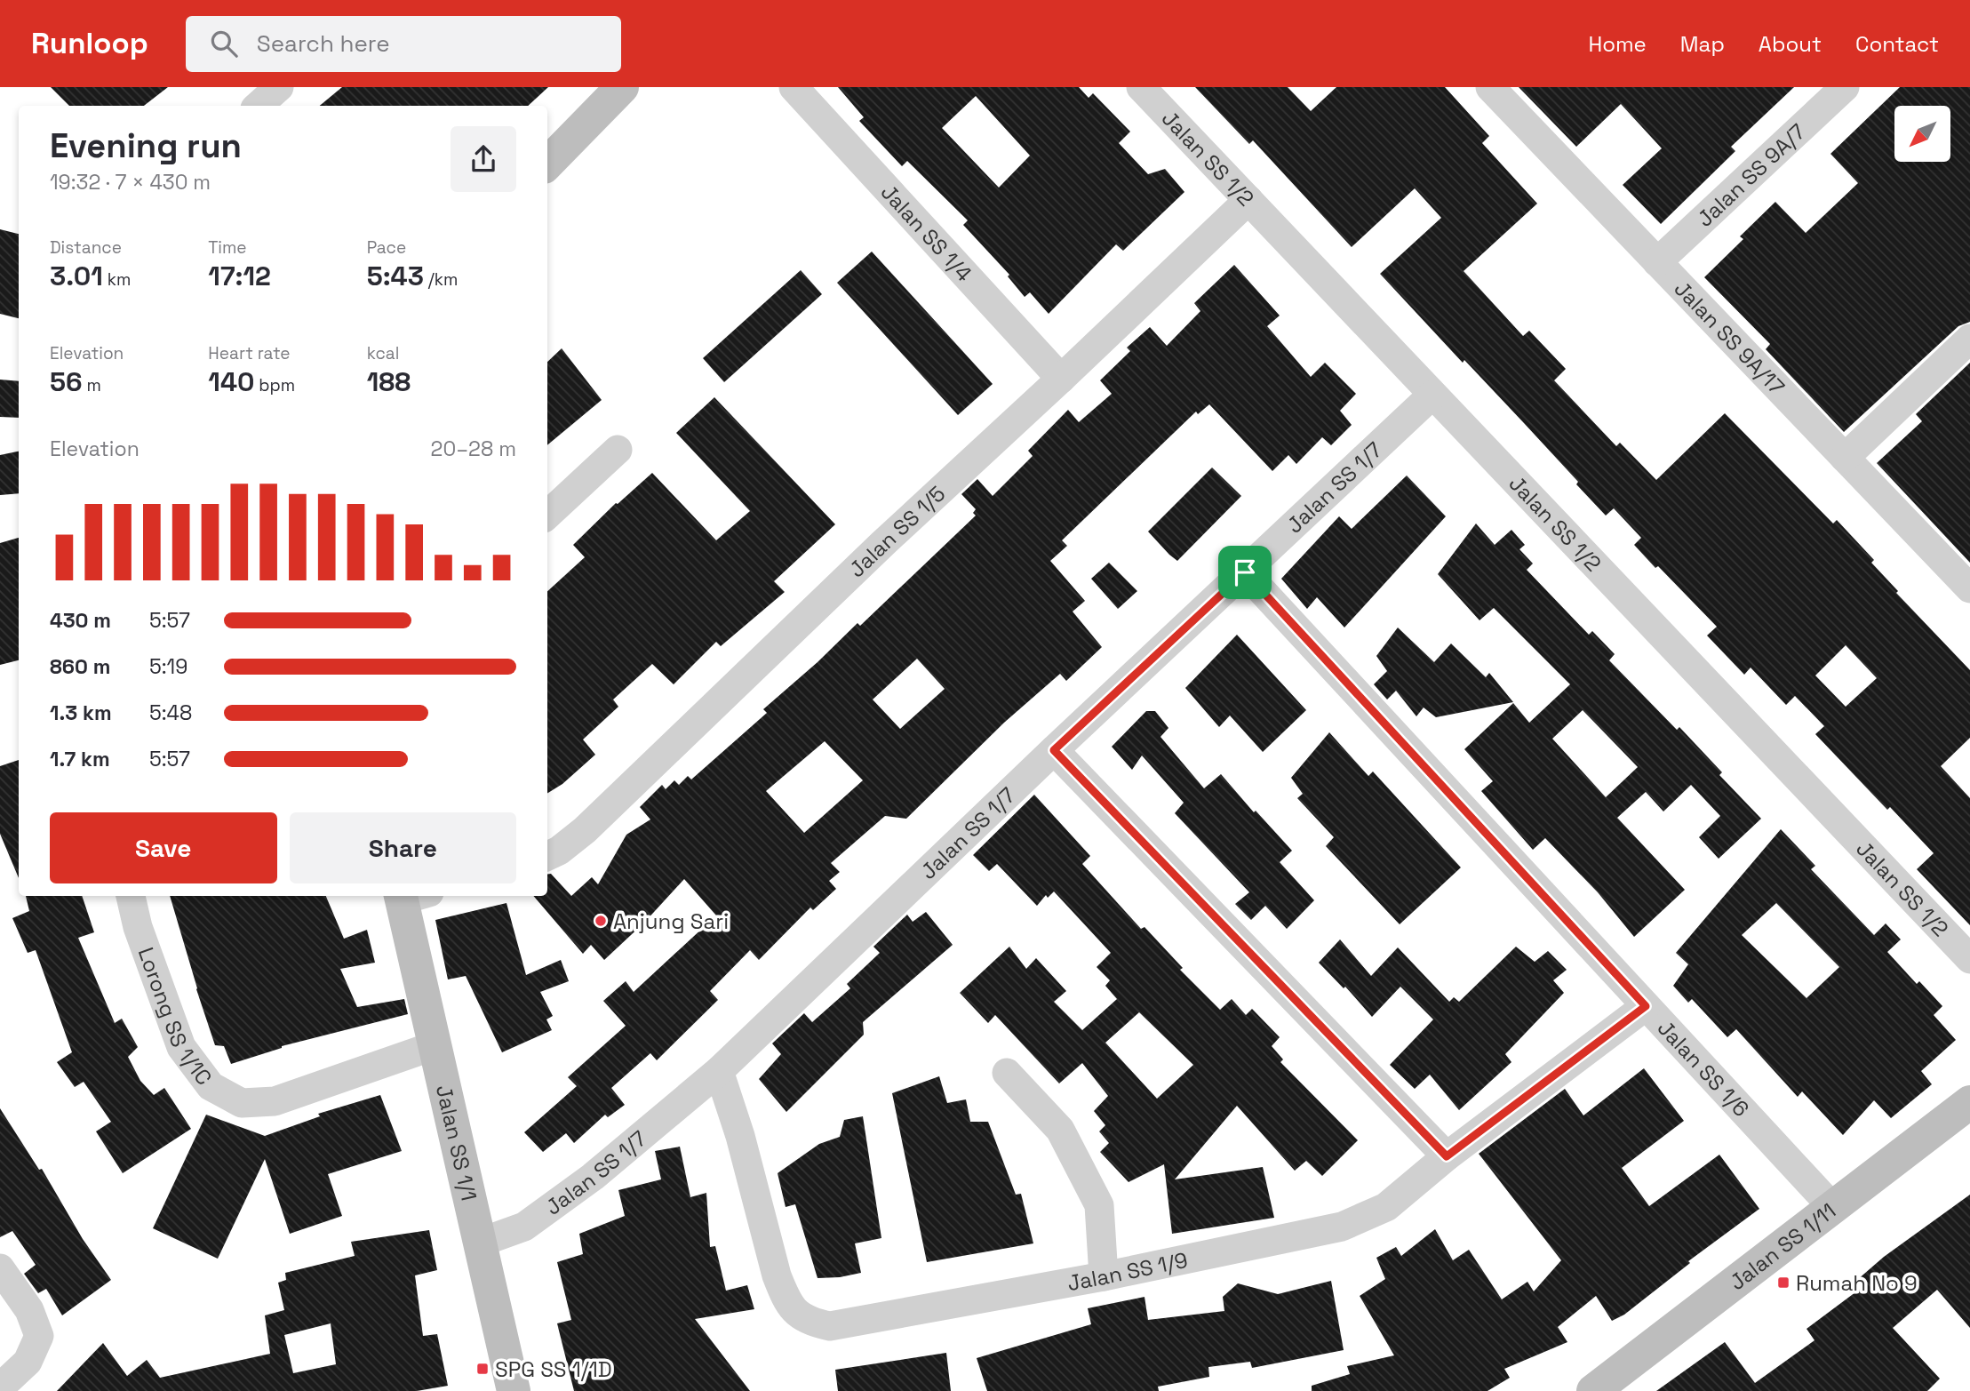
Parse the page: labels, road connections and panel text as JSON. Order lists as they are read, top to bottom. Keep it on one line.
{"streets":{"street":["Jalan SS 1/2","Jalan SS 9A/7","Jalan SS 1/4","Jalan SS 9A/17","Jalan SS 1/7","Jalan SS 1/5","Lorong SS 1/1C","Jalan SS 1/6","Jalan SS 1/1","Jalan SS 1/11","Jalan SS 1/9"]},"crossings":[["Jalan SS 1/2","Jalan SS 1/7"],["Jalan SS 1/2","Jalan SS 1/5"],["Jalan SS 9A/7","Jalan SS 9A/17"],["Jalan SS 1/4","Jalan SS 1/5"],["Jalan SS 1/7","Jalan SS 1/6"],["Jalan SS 1/7","Jalan SS 1/1"],["Jalan SS 1/7","Jalan SS 1/9"],["Lorong SS 1/1C","Jalan SS 1/1"],["Jalan SS 1/6","Jalan SS 1/11"],["Jalan SS 1/6","Jalan SS 1/9"]],"places":{"other":["Anjung Sari"],"transit":["Rumah No 9","SPG SS 1/1D"]},"north":"bottom left","page":{"header":"Runloop","search":"Search here","nav":["Home","Map","About","Contact"],"heading":["Evening run","19:32 · 7 × 430 m"],"stats":[["Distance","3.01 km"],["Time","17:12"],["Pace","5:43 /km"],["Elevation","56 m"],["Heart rate","140 bpm"],["kcal","188"]],"chart":["Elevation","20–28 m"],"list":[{"name":"430 m","note":"5:57"},{"name":"860 m","note":"5:19"},{"name":"1.3 km","note":"5:48"},{"name":"1.7 km","note":"5:57"}],"buttons":["Save","Share"]}}
